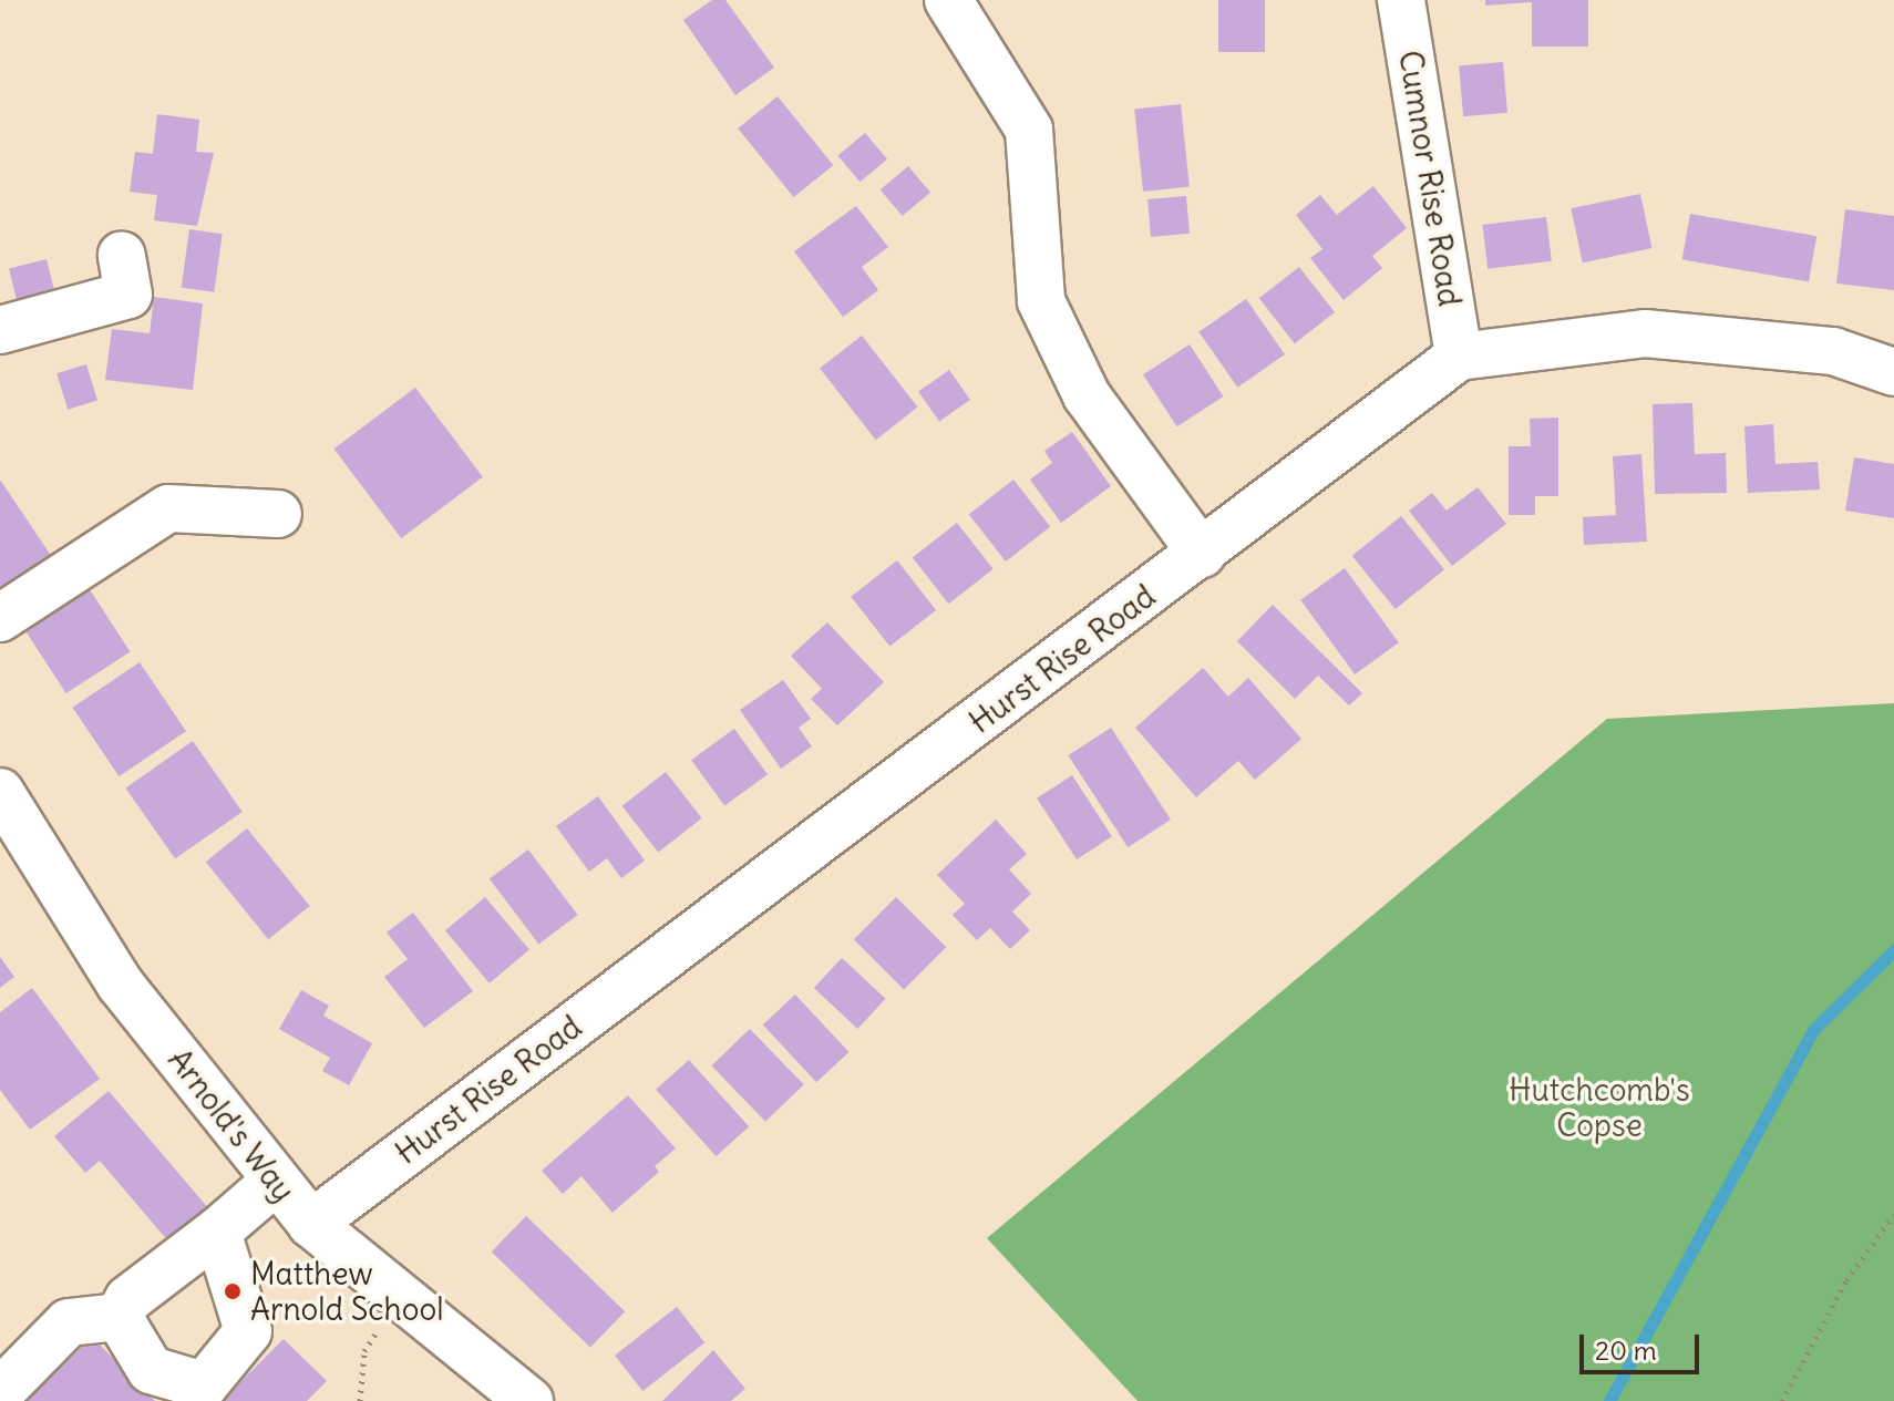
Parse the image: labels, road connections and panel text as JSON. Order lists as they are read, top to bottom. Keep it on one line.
{"streets":{"street":["Cumnor Rise Road","Hurst Rise Road","Arnold's Way"]},"crossings":[["Cumnor Rise Road","Hurst Rise Road"],["Hurst Rise Road","Arnold's Way"]],"parks":["Hutchcomb's Copse"],"places":["Matthew Arnold School"],"scale_bar":"20 m"}
